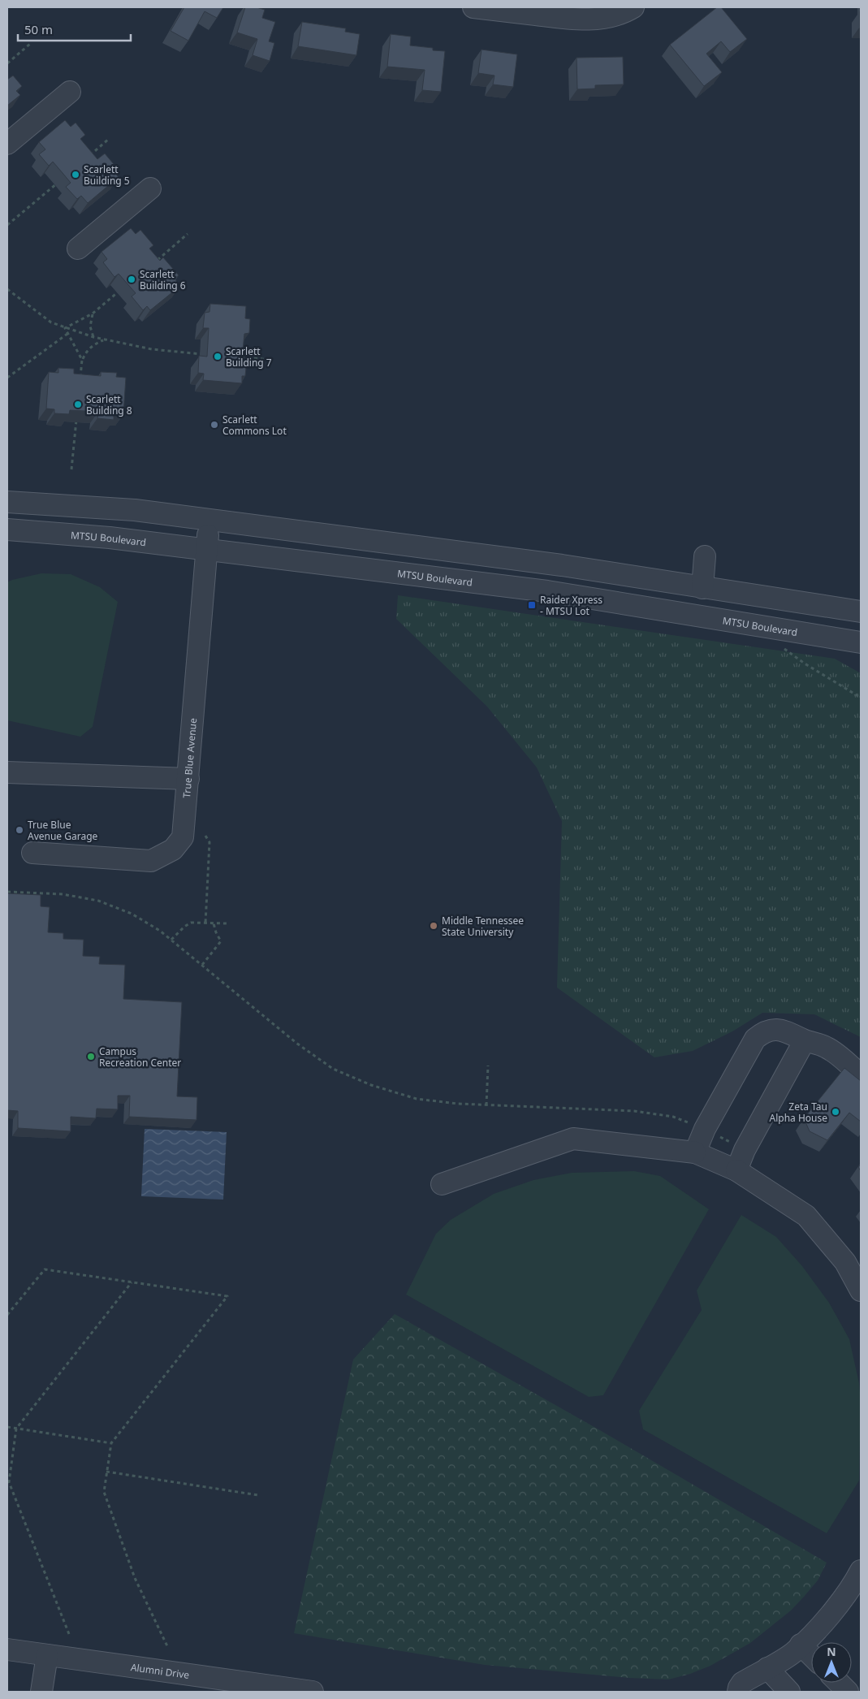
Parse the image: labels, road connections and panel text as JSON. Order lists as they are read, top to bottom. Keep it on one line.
{"streets":{"street":["MTSU Boulevard","True Blue Avenue","Alumni Drive"]},"crossings":[["MTSU Boulevard","True Blue Avenue"]],"places":{"other":["Scarlett Building 5","Scarlett Building 6","Scarlett Building 7","Scarlett Building 8","Scarlett Commons Lot","True Blue Avenue Garage","Middle Tennessee State University","Campus Recreation Center","Zeta Tau Alpha House"],"transit":["Raider Xpress - MTSU Lot"]},"scale_bar":"50 m","north":"top"}
